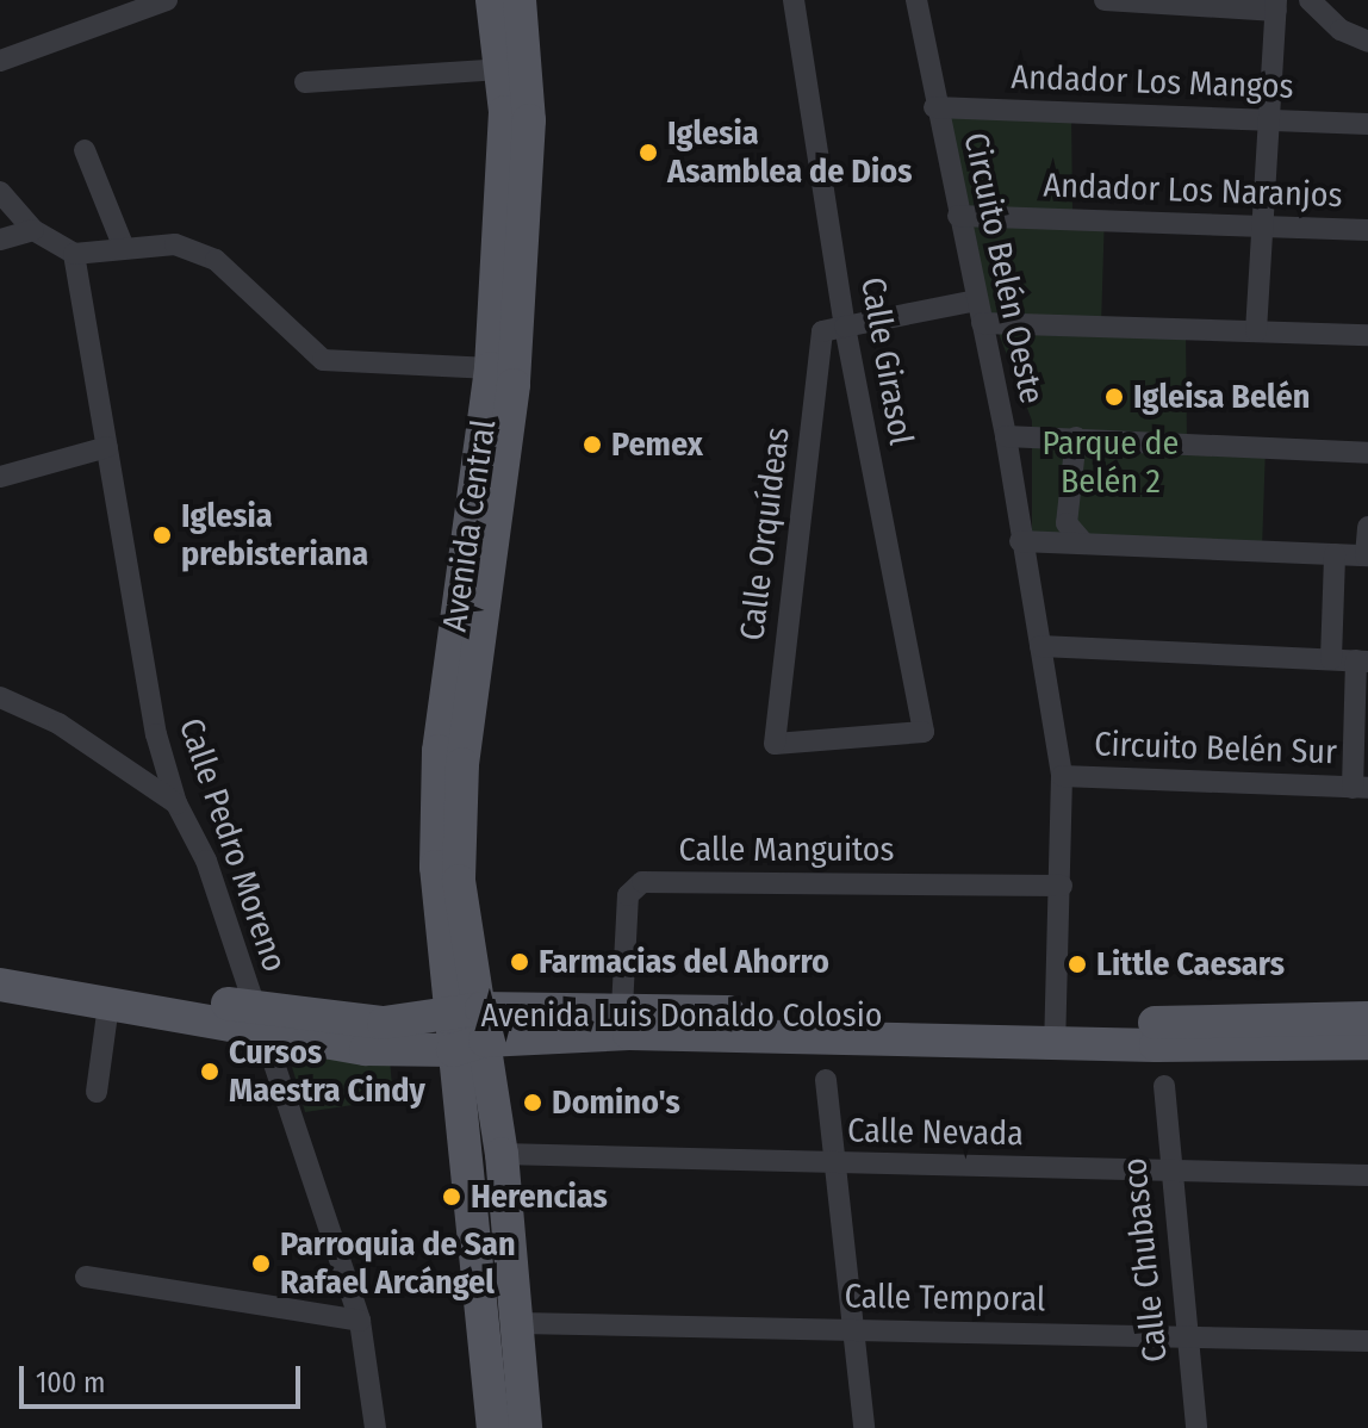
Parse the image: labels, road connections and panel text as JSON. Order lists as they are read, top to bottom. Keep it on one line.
{"streets":{"main road":["Avenida Central","Avenida Luis Donaldo Colosio"],"street":["Andador Los Mangos","Andador Los Naranjos","Circuito Belén Oeste","Calle Girasol","Calle Orquídeas","Circuito Belén Sur","Calle Pedro Moreno","Calle Manguitos","Calle Nevada","Calle Chubasco","Calle Temporal"]},"crossings":[["Andador Los Mangos","Circuito Belén Oeste"],["Andador Los Naranjos","Circuito Belén Oeste"],["Circuito Belén Oeste","Circuito Belén Sur"],["Circuito Belén Oeste","Calle Manguitos"],["Circuito Belén Oeste","Avenida Luis Donaldo Colosio"],["Calle Girasol","Calle Orquídeas"],["Avenida Central","Avenida Luis Donaldo Colosio"],["Calle Pedro Moreno","Avenida Luis Donaldo Colosio"],["Calle Manguitos","Avenida Luis Donaldo Colosio"],["Calle Nevada","Calle Chubasco"],["Calle Chubasco","Calle Temporal"]],"parks":["Parque de Belén 2"],"places":["Iglesia Asamblea de Dios","Igleisa Belén","Pemex","Iglesia prebisteriana","Farmacias del Ahorro","Little Caesars","Cursos Maestra Cindy","Domino's","Herencias","Parroquia de San Rafael Arcángel"],"scale_bar":"100 m"}
